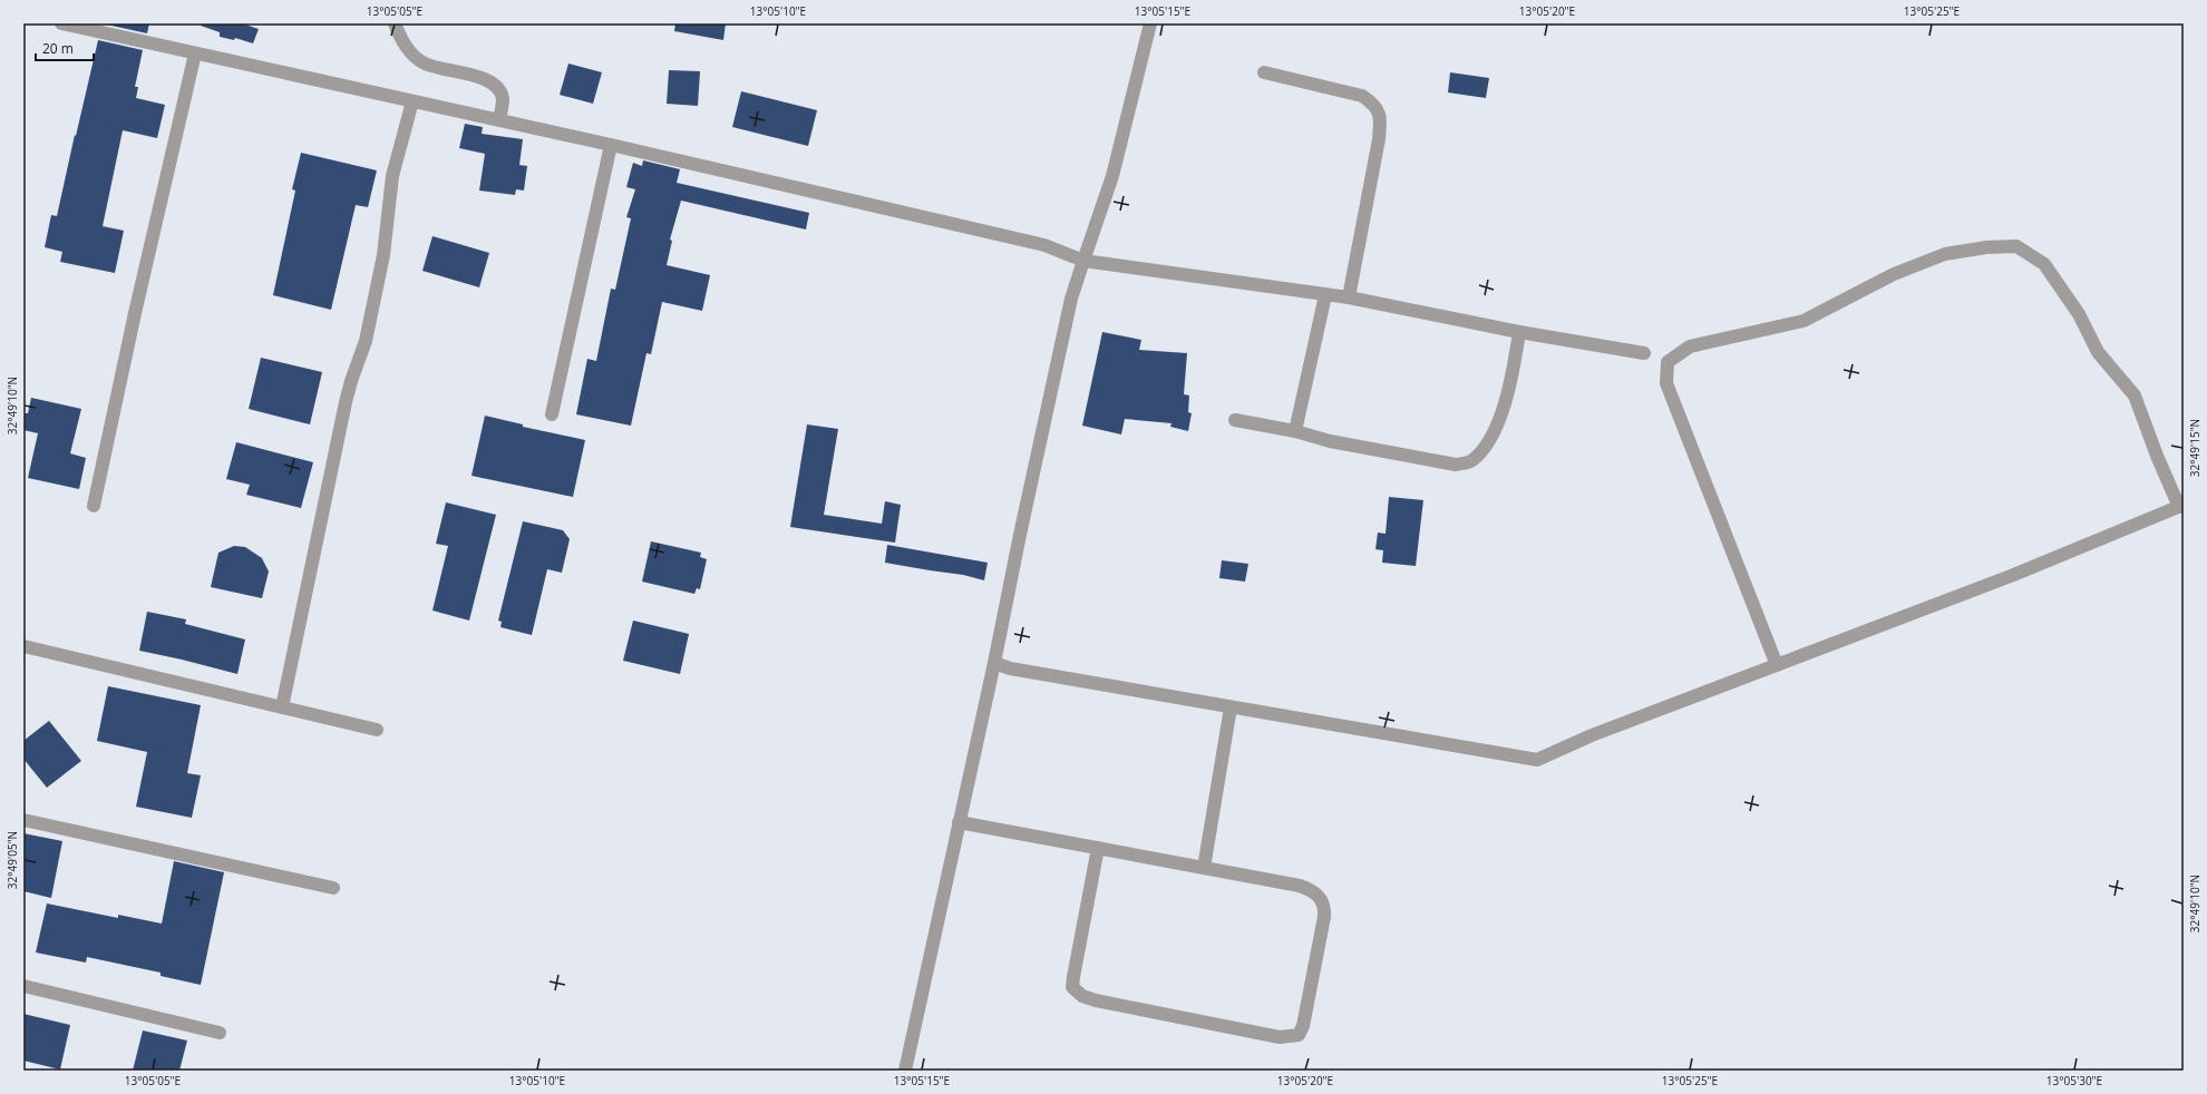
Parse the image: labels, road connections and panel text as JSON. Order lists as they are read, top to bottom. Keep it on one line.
{"scale_bar":"20 m","coordinates":["13°05'05\"E","13°05'10\"E","13°05'15\"E","13°05'20\"E","13°05'25\"E","32°49'10\"N","32°49'15\"N","32°49'05\"N","13°05'30\"E"]}
